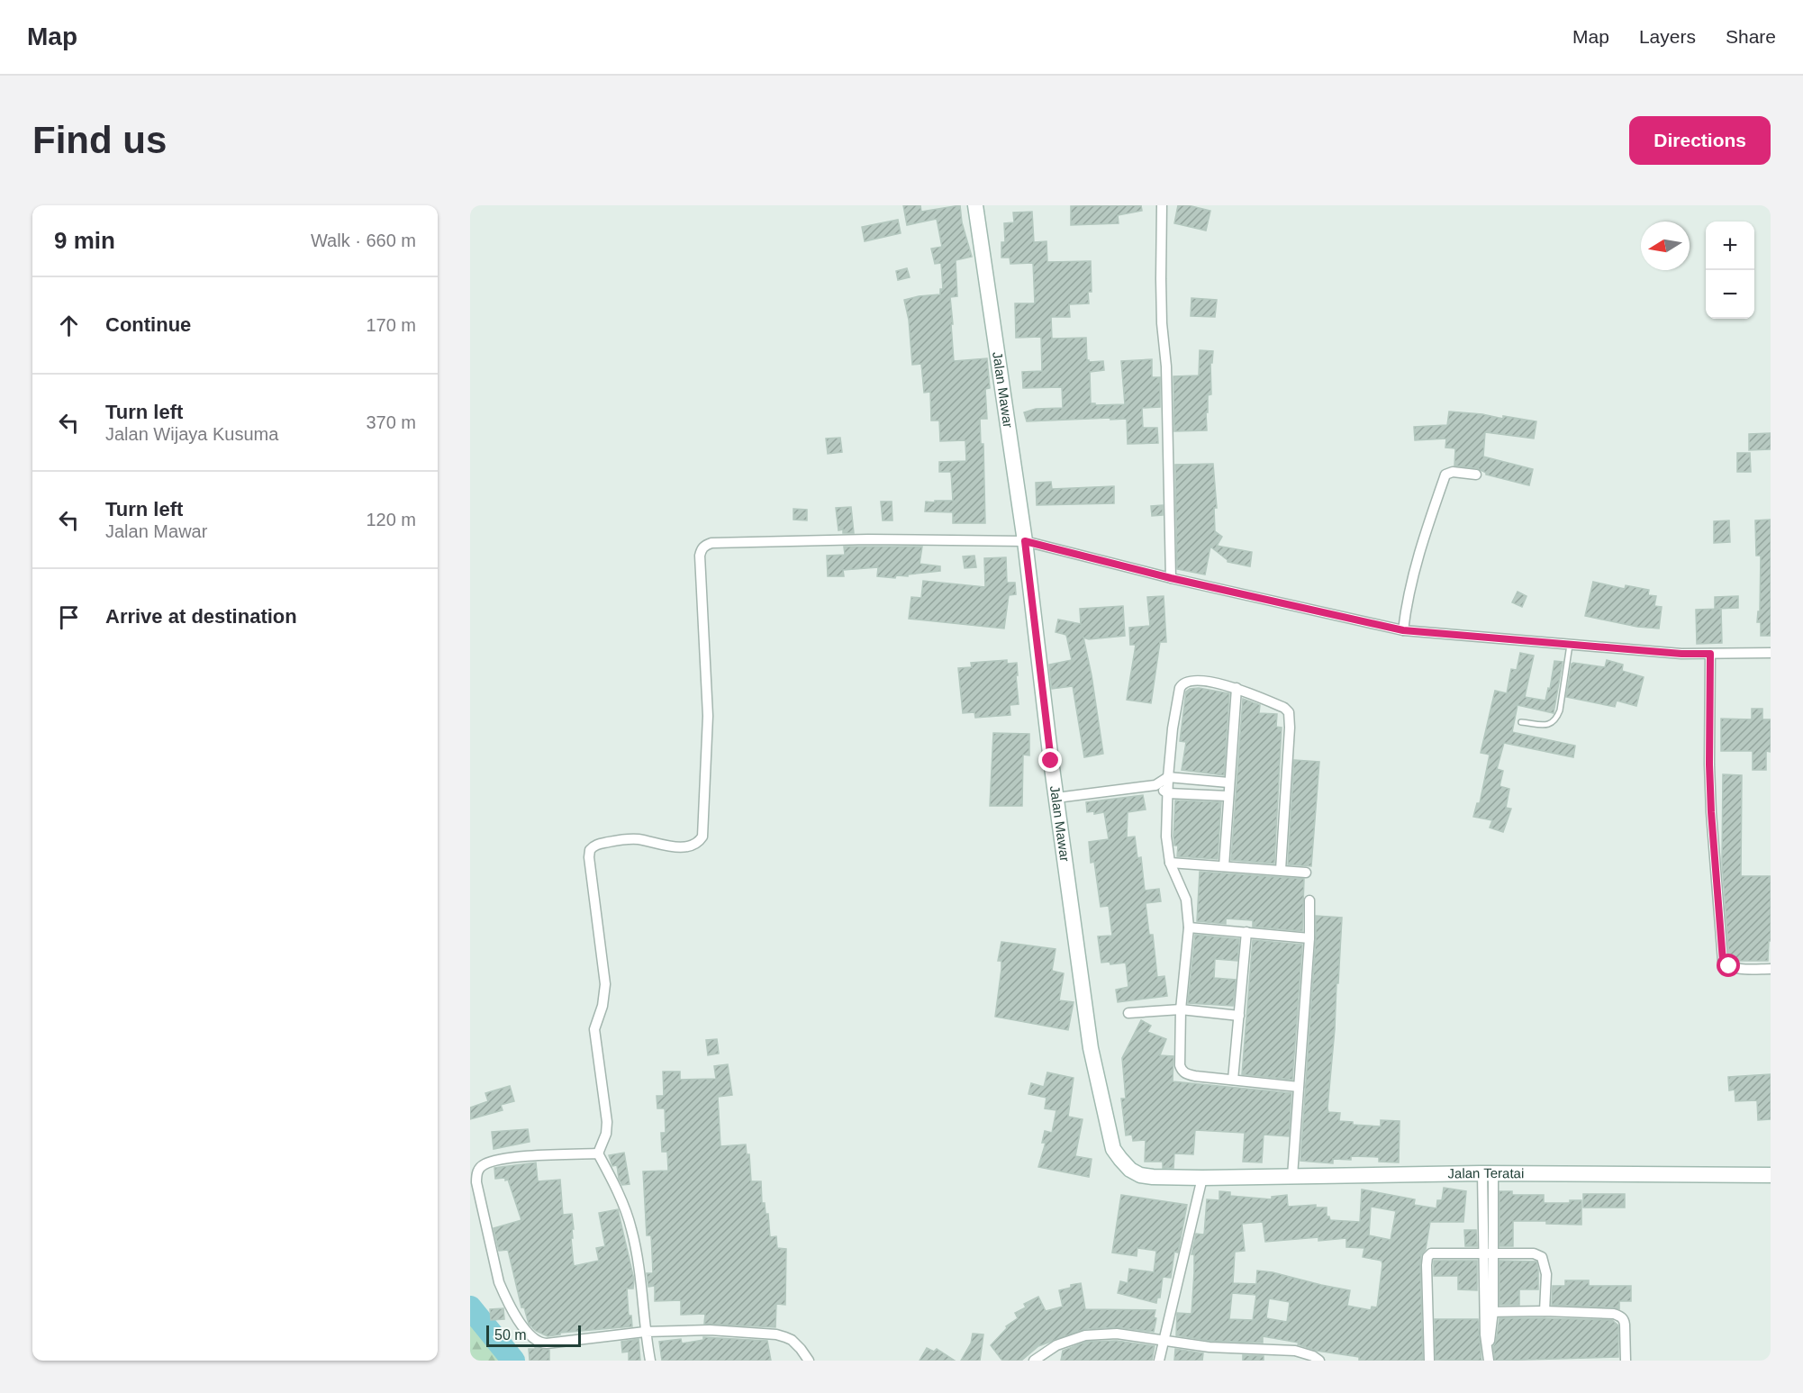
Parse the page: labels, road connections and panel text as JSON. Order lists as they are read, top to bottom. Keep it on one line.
{"streets":{"street":["Jalan Mawar","Jalan Teratai"]},"crossings":[["Jalan Mawar","Jalan Teratai"]],"scale_bar":"50 m","north":"left","page":{"header":"Map","nav":["Map","Layers","Share"],"buttons":"Directions","title":"Find us","heading":["9 min","Walk · 660 m"],"map_buttons":["+","−"],"list":[["Continue","170 m"],["Turn left","Jalan Wijaya Kusuma","370 m"],["Turn left","Jalan Mawar","120 m"],"Arrive at destination"],"scale":"50 m"}}
